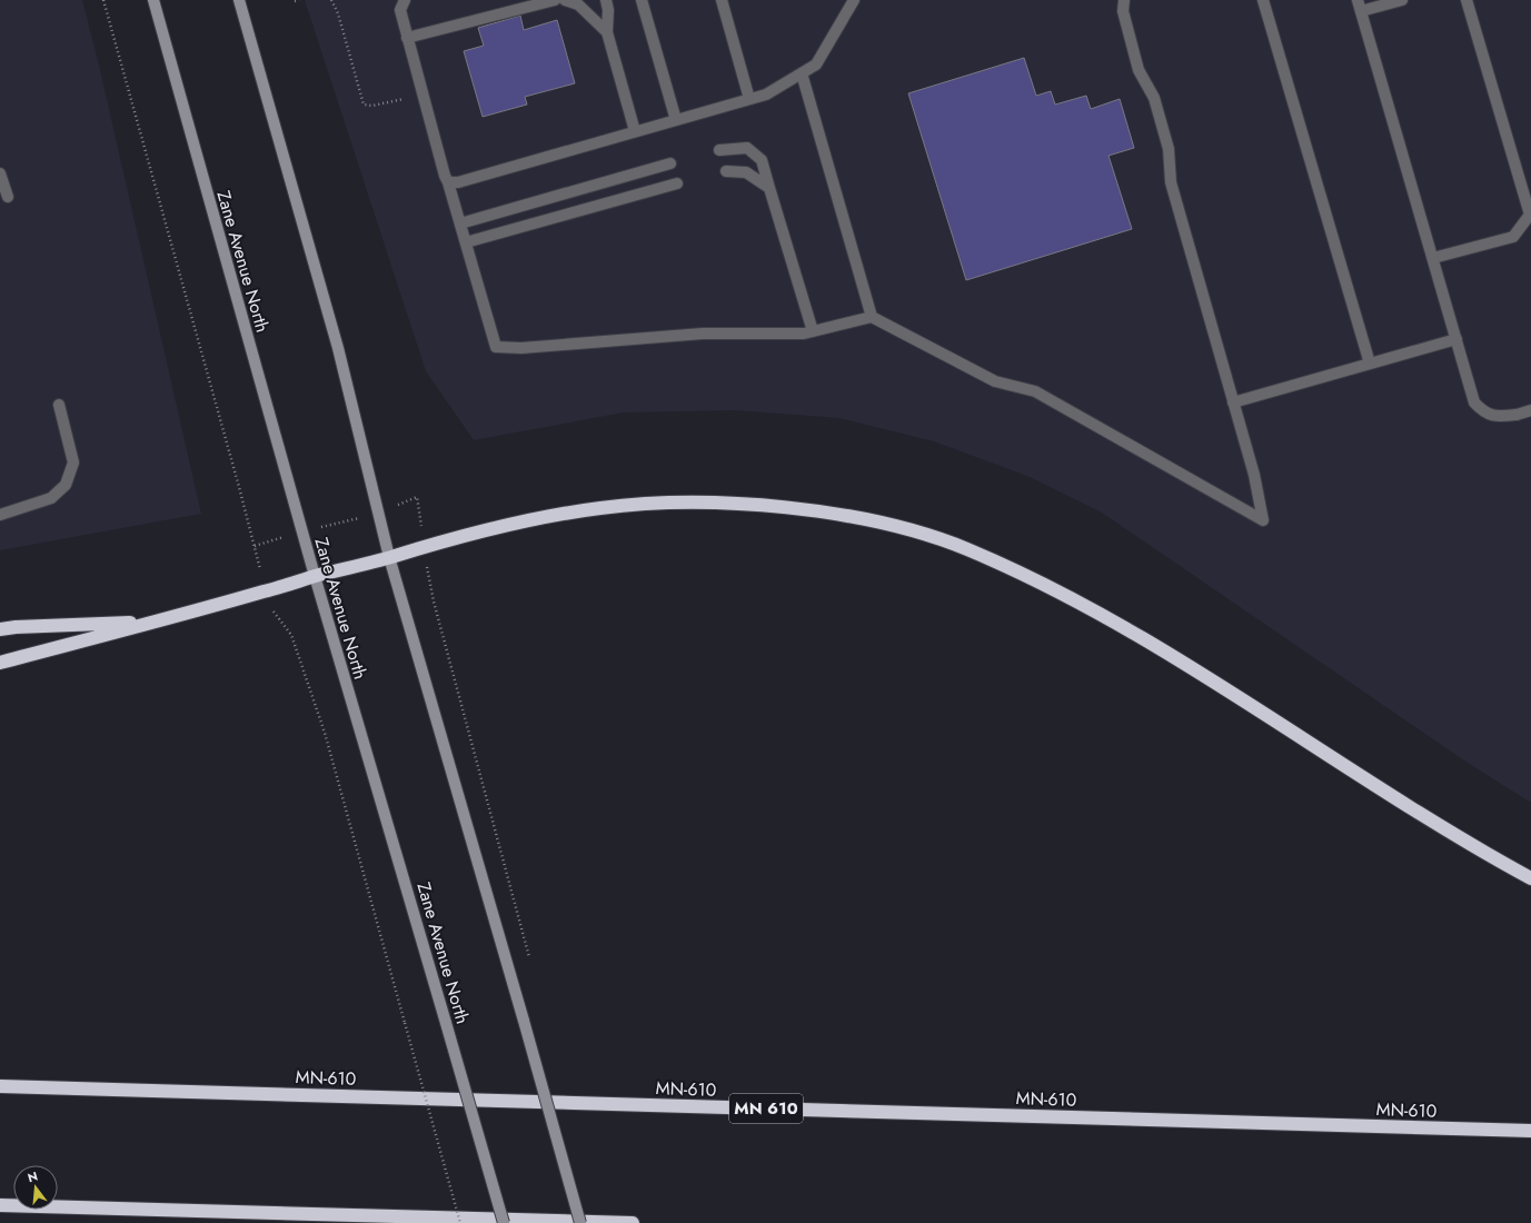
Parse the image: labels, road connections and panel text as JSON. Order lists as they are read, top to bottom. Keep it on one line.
{"streets":{"highway":["MN-610","MN 610"],"main road":["Zane Avenue North"]},"north":"top"}
